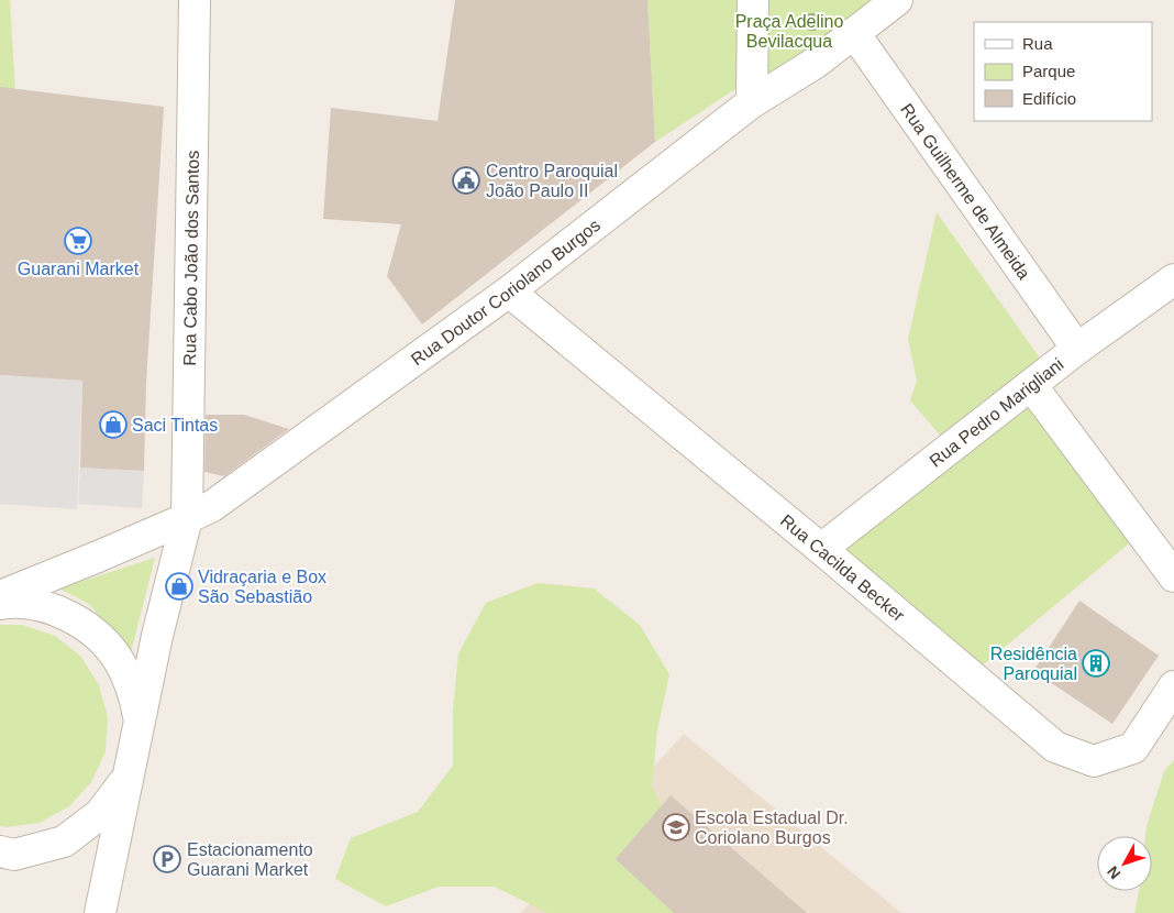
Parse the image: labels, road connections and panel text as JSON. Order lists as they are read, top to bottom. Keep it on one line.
{"streets":{"street":["Rua Guilherme de Almeida","Rua Cabo João dos Santos","Rua Doutor Coriolano Burgos","Rua Pedro Marigliani","Rua Cacilda Becker"]},"crossings":[["Rua Guilherme de Almeida","Rua Doutor Coriolano Burgos"],["Rua Guilherme de Almeida","Rua Pedro Marigliani"],["Rua Cabo João dos Santos","Rua Doutor Coriolano Burgos"],["Rua Doutor Coriolano Burgos","Rua Cacilda Becker"],["Rua Pedro Marigliani","Rua Cacilda Becker"]],"parks":["Praça Adelino Bevilacqua"],"places":{"public building":["Centro Paroquial João Paulo II"],"supermarket":["Guarani Market"],"shop":["Saci Tintas","Vidraçaria e Box São Sebastião"],"building":["Residência Paroquial"],"school or university":["Escola Estadual Dr. Coriolano Burgos"],"parking":["Estacionamento Guarani Market"]},"legend":["Rua","Parque","Edifício"],"north":"bottom left"}
